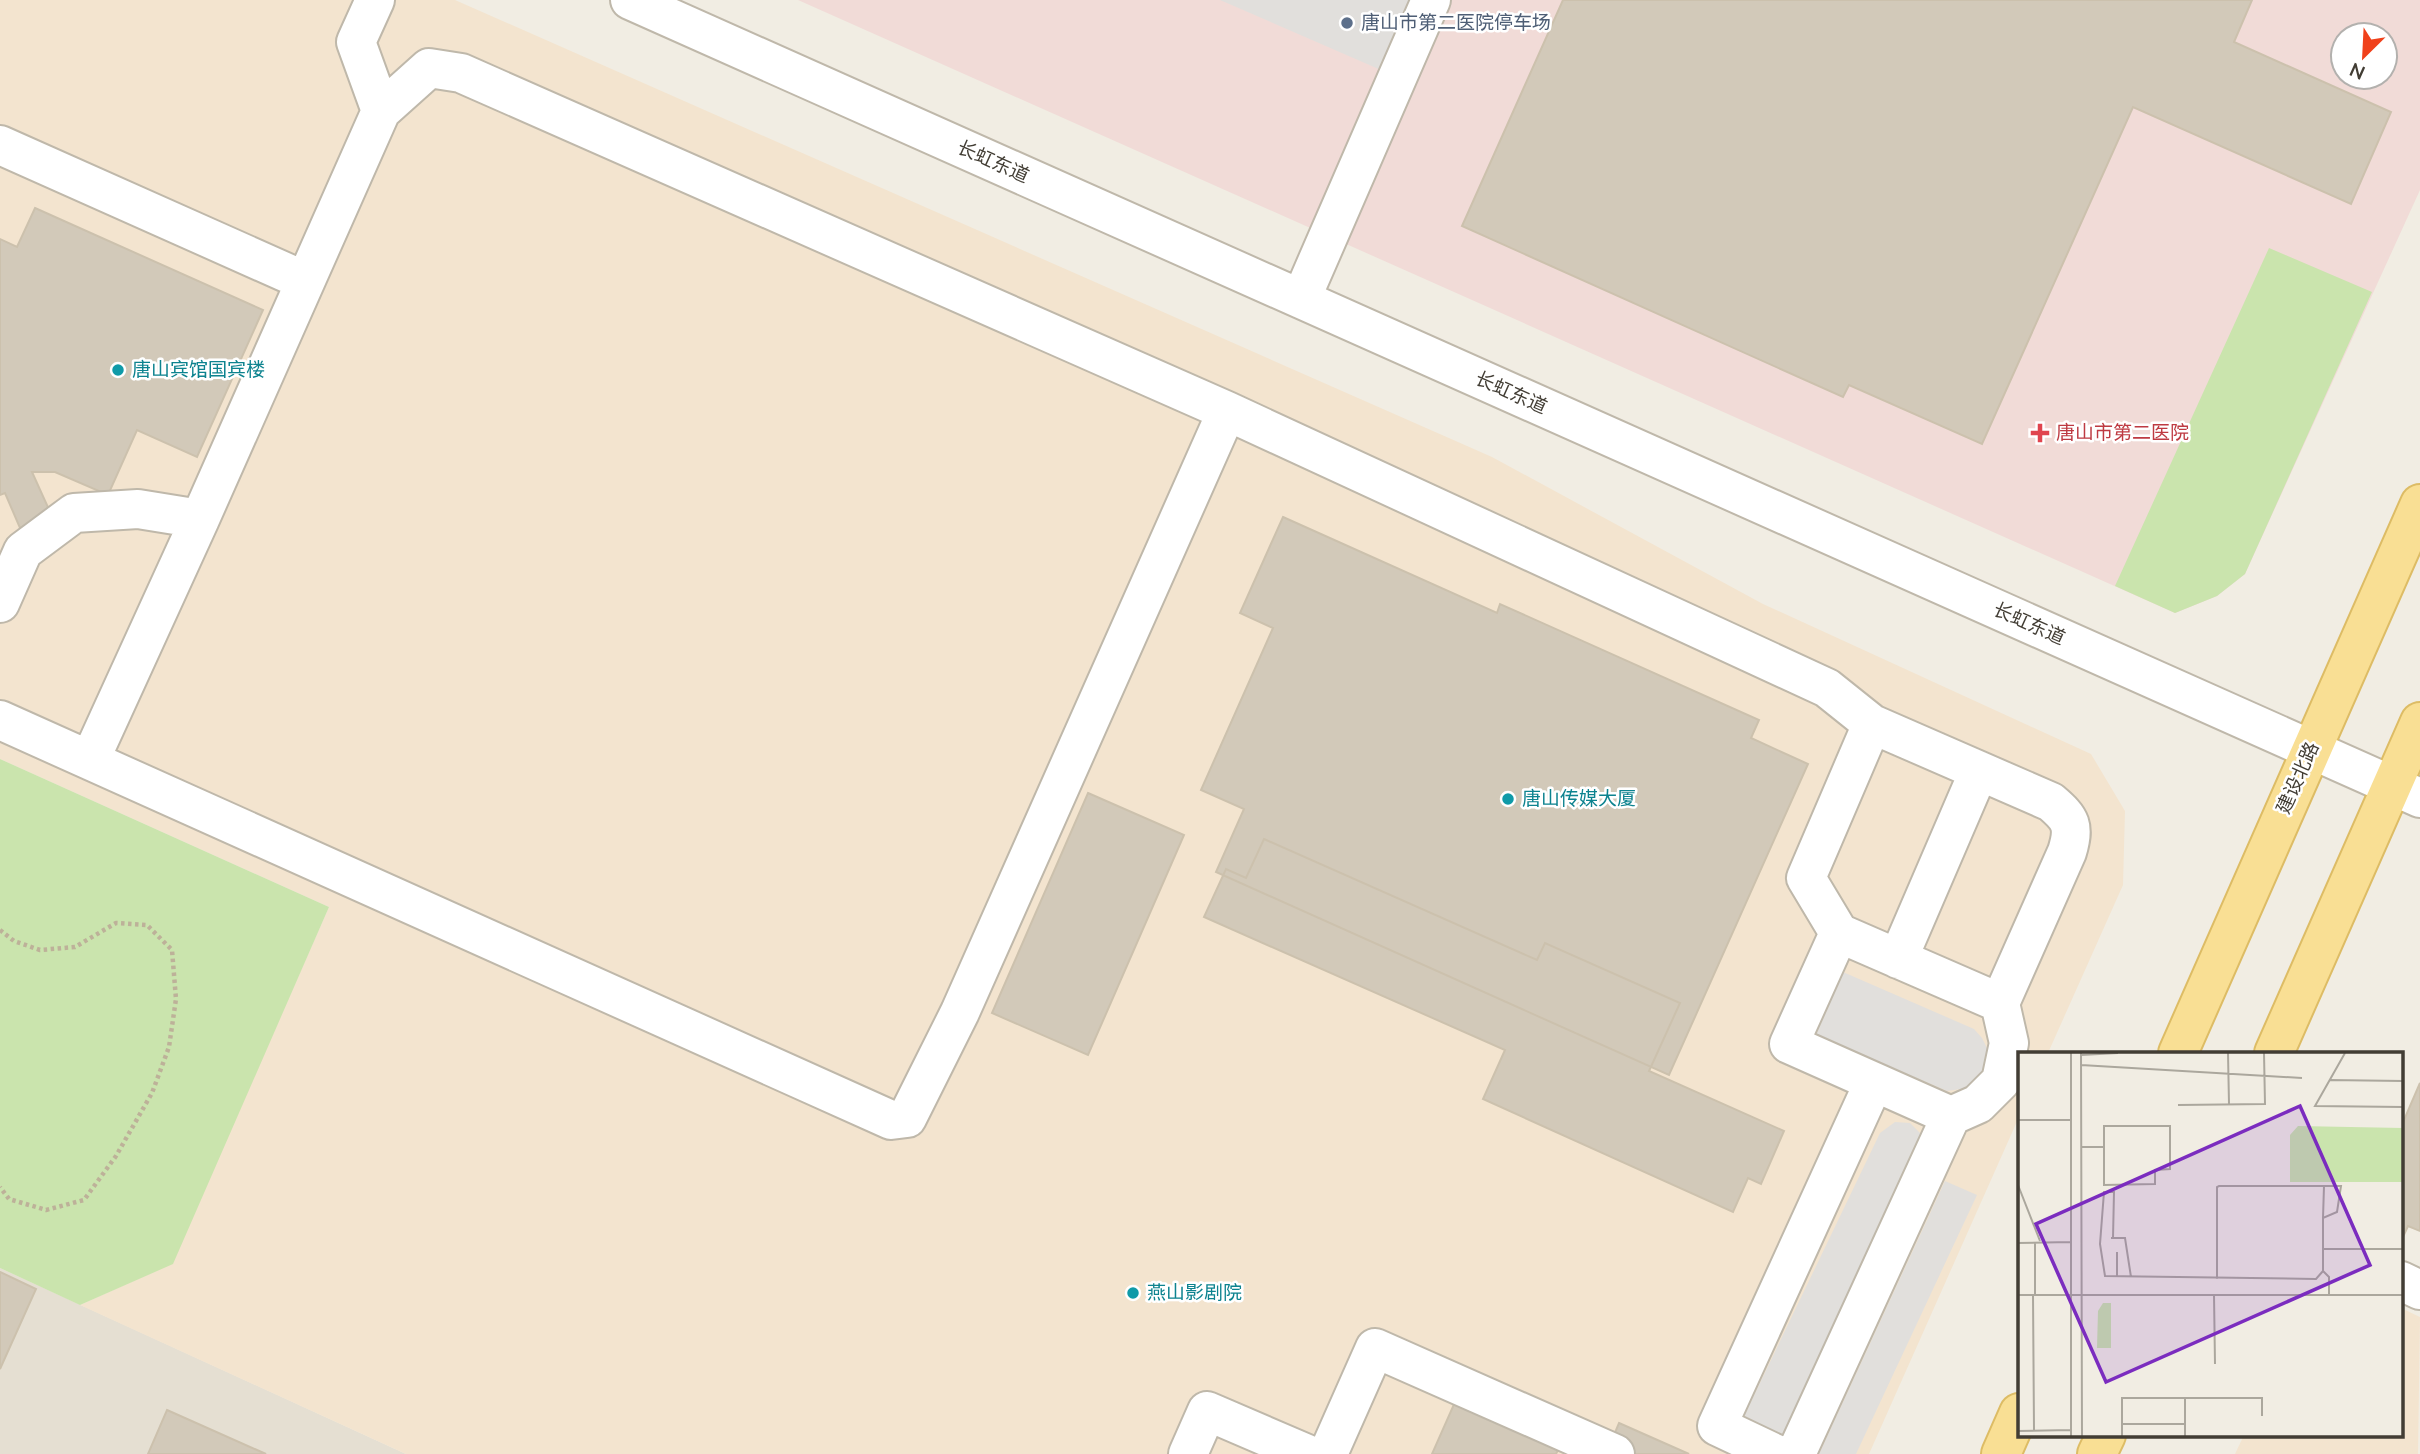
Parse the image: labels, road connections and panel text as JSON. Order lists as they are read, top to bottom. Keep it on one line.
{"streets":{"main road":["建设北路"],"street":["长虹东道"]},"crossings":[["长虹东道","建设北路"]],"places":{"other":["唐山市第二医院停车场","唐山宾馆国宾楼","唐山传媒大厦","燕山影剧院"],"health":["唐山市第二医院"]},"north":"bottom left"}
